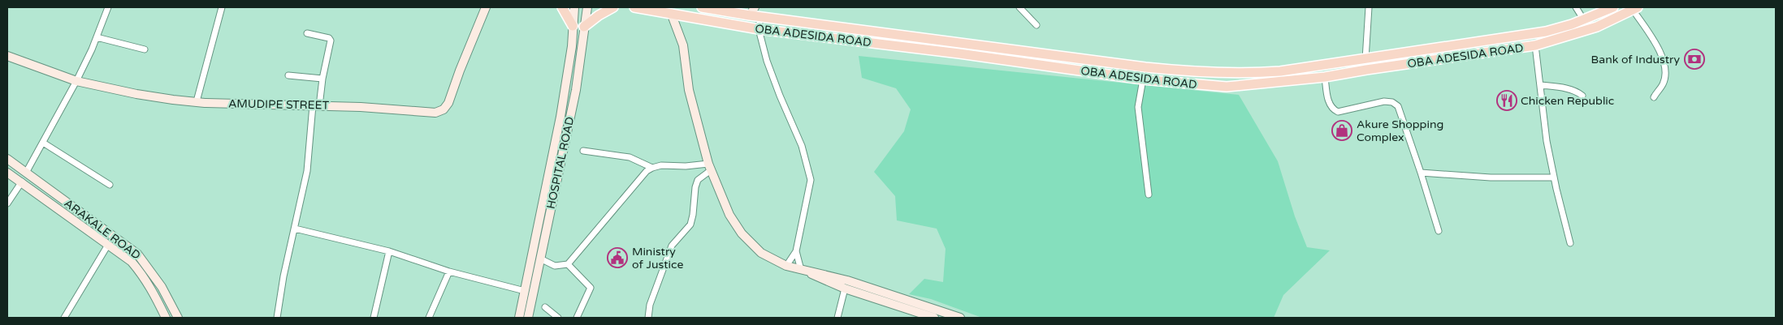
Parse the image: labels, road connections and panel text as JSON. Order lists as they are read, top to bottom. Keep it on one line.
{"streets":{"main road":["OBA ADESIDA ROAD"],"street":["AMUDIPE STREET","HOSPITAL ROAD","ARAKALE ROAD"]},"places":{"bank":["Bank of Industry"],"restaurant":["Chicken Republic"],"shop":["Akure Shopping Complex"],"public building":["Ministry of Justice"]}}
